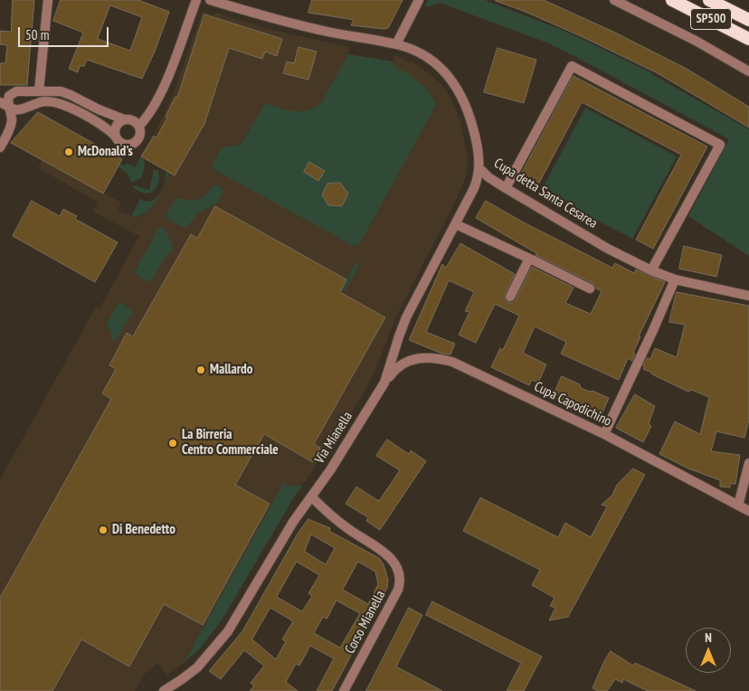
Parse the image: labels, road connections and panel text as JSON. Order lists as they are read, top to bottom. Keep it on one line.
{"streets":{"highway":["SP500"],"street":["Cupa detta Santa Cesarea","Cupa Capodichino","Via Mianella","Corso Mianella"]},"crossings":[["Cupa detta Santa Cesarea","Via Mianella"],["Cupa Capodichino","Via Mianella"],["Via Mianella","Corso Mianella"]],"places":["McDonald's","Mallardo","La Birreria Centro Commerciale","Di Benedetto"],"scale_bar":"50 m","north":"top"}
